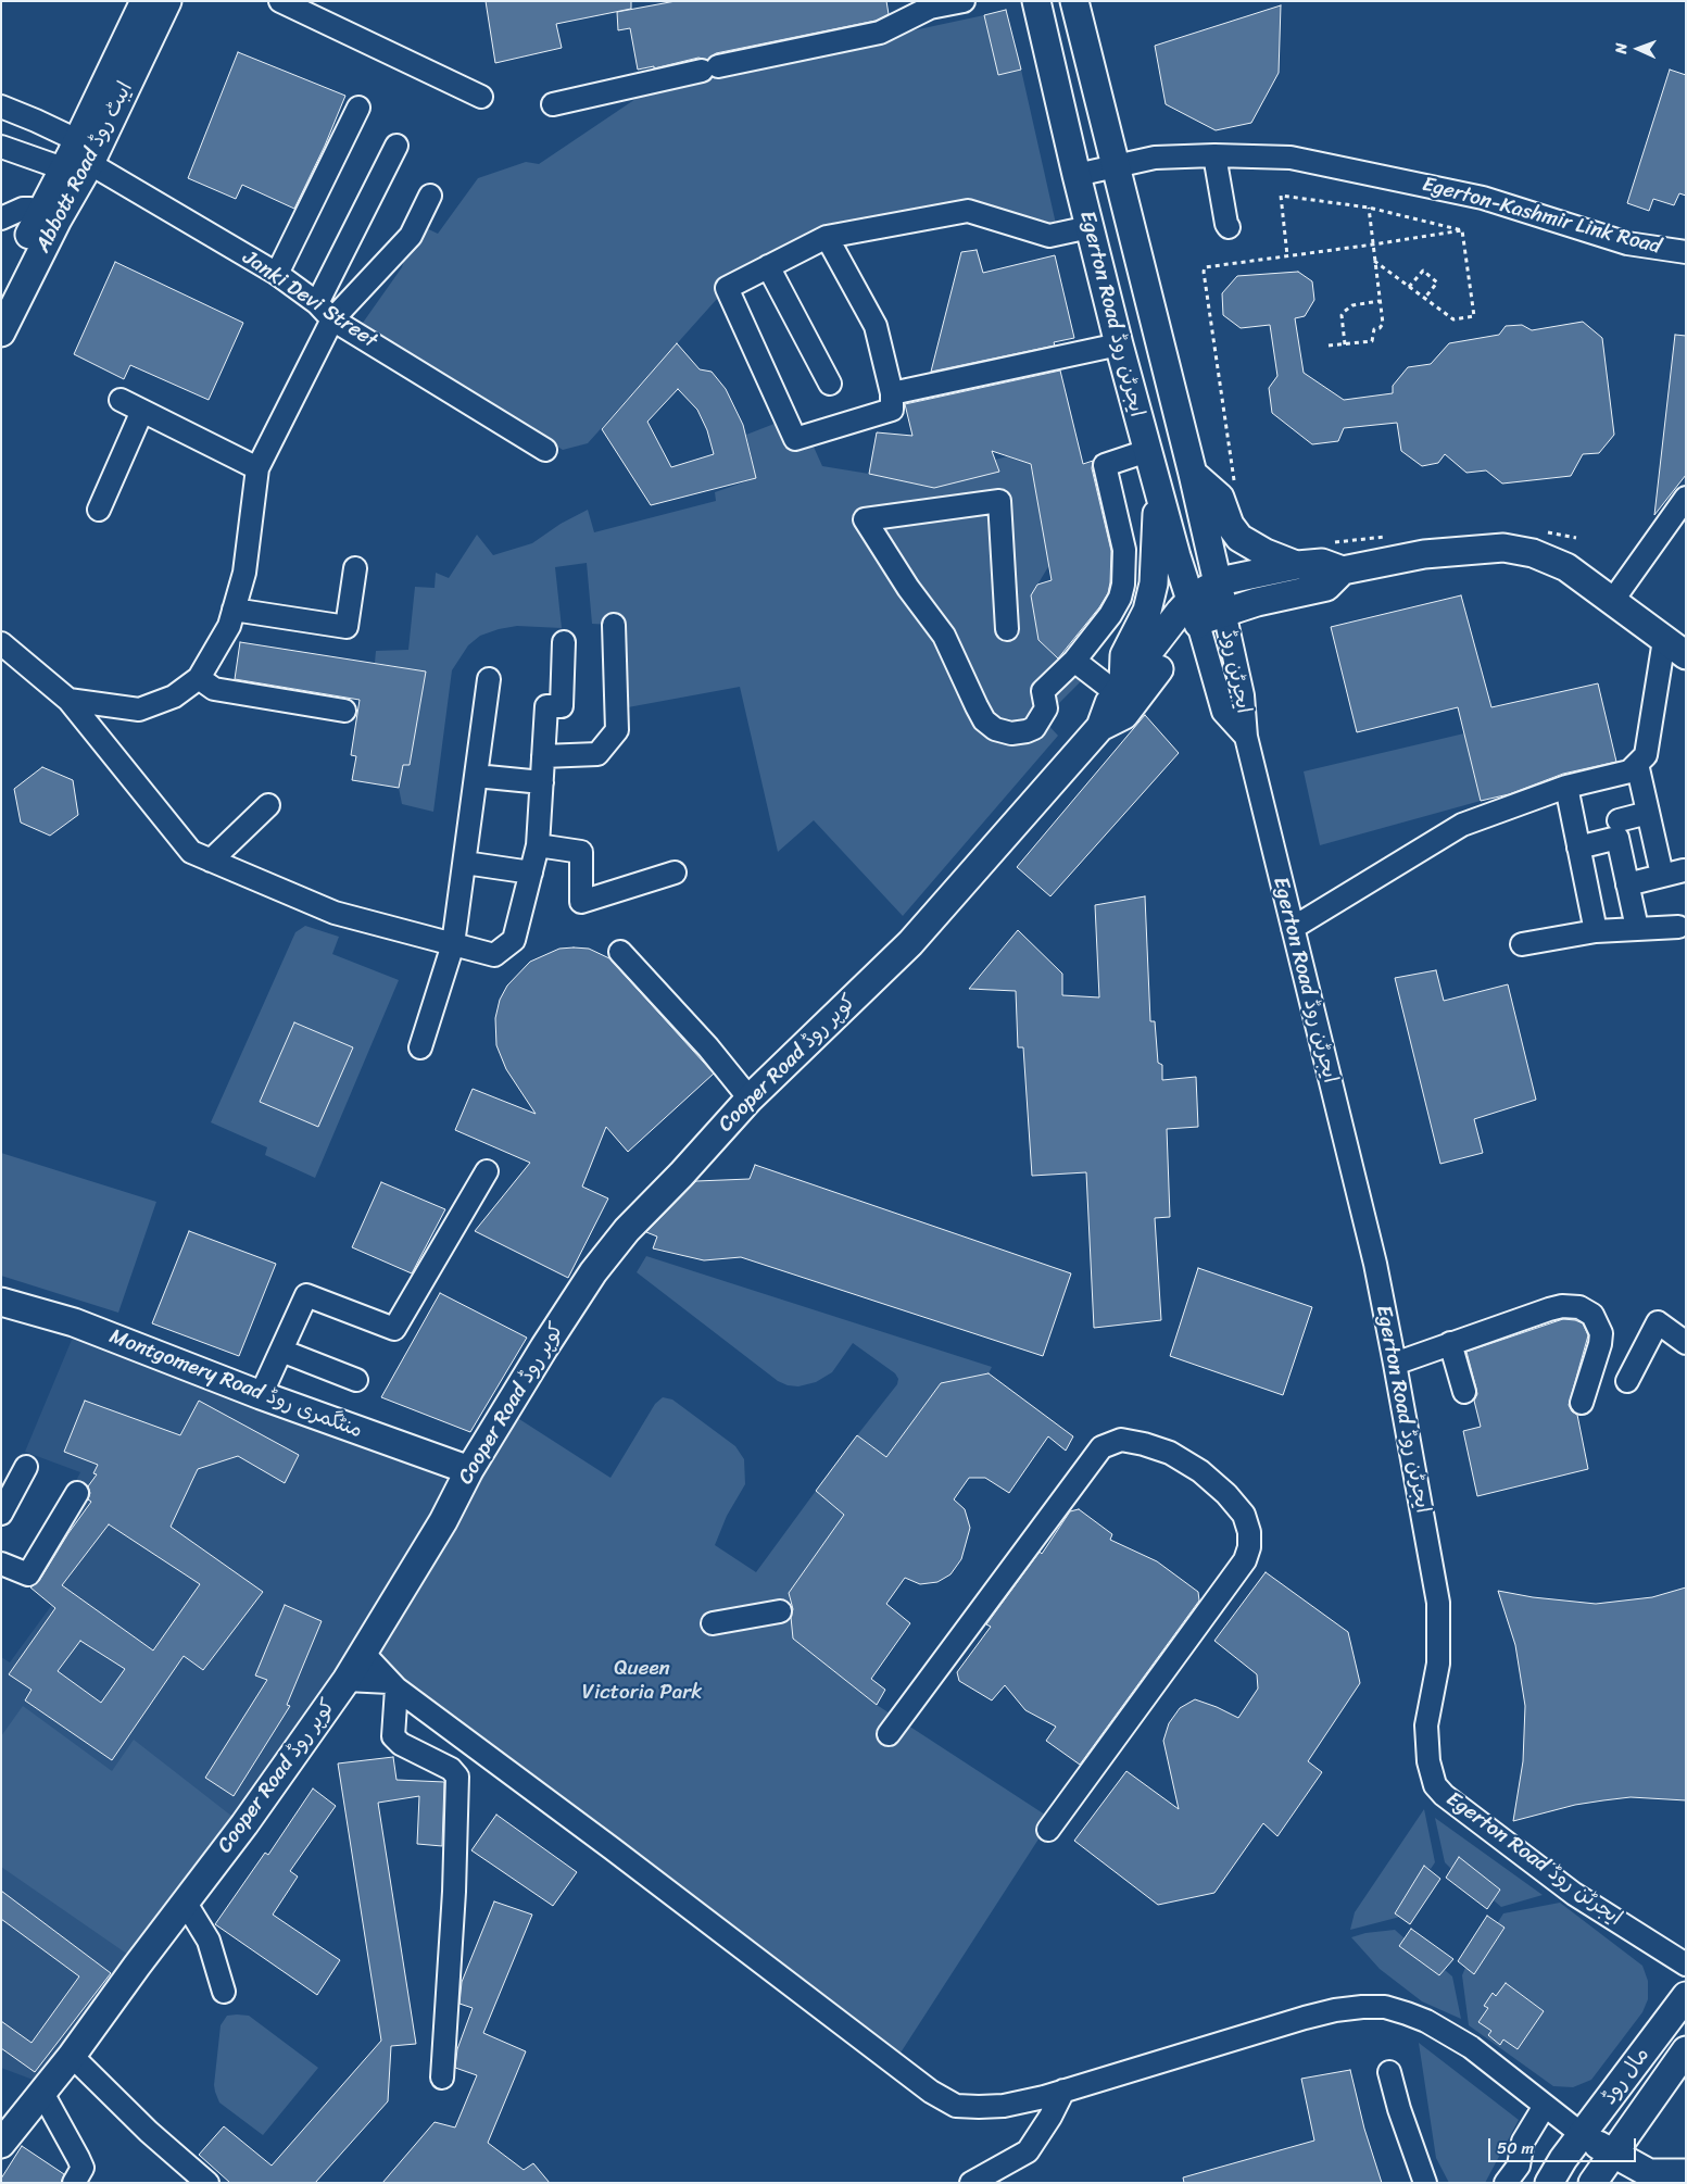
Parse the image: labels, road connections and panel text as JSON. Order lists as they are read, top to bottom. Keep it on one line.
{"streets":{"main road":["Abbott Road ایبٹ روڈ","Egerton Road ایجرٹن روڈ","Cooper Road کوپر روڈ","Montgomery Road منٹگمری روڈ","مال روڈ"],"street":["Egerton-Kashmir Link Road","Janki Devi Street","ایجرٹن روڈ"]},"crossings":[["Abbott Road ایبٹ روڈ","Janki Devi Street"],["Egerton-Kashmir Link Road","Egerton Road ایجرٹن روڈ"],["Egerton Road ایجرٹن روڈ","ایجرٹن روڈ"],["Egerton Road ایجرٹن روڈ","Cooper Road کوپر روڈ"],["ایجرٹن روڈ","Cooper Road کوپر روڈ"],["Cooper Road کوپر روڈ","Montgomery Road منٹگمری روڈ"]],"parks":["Queen Victoria Park"],"scale_bar":"50 m","north":"left"}
